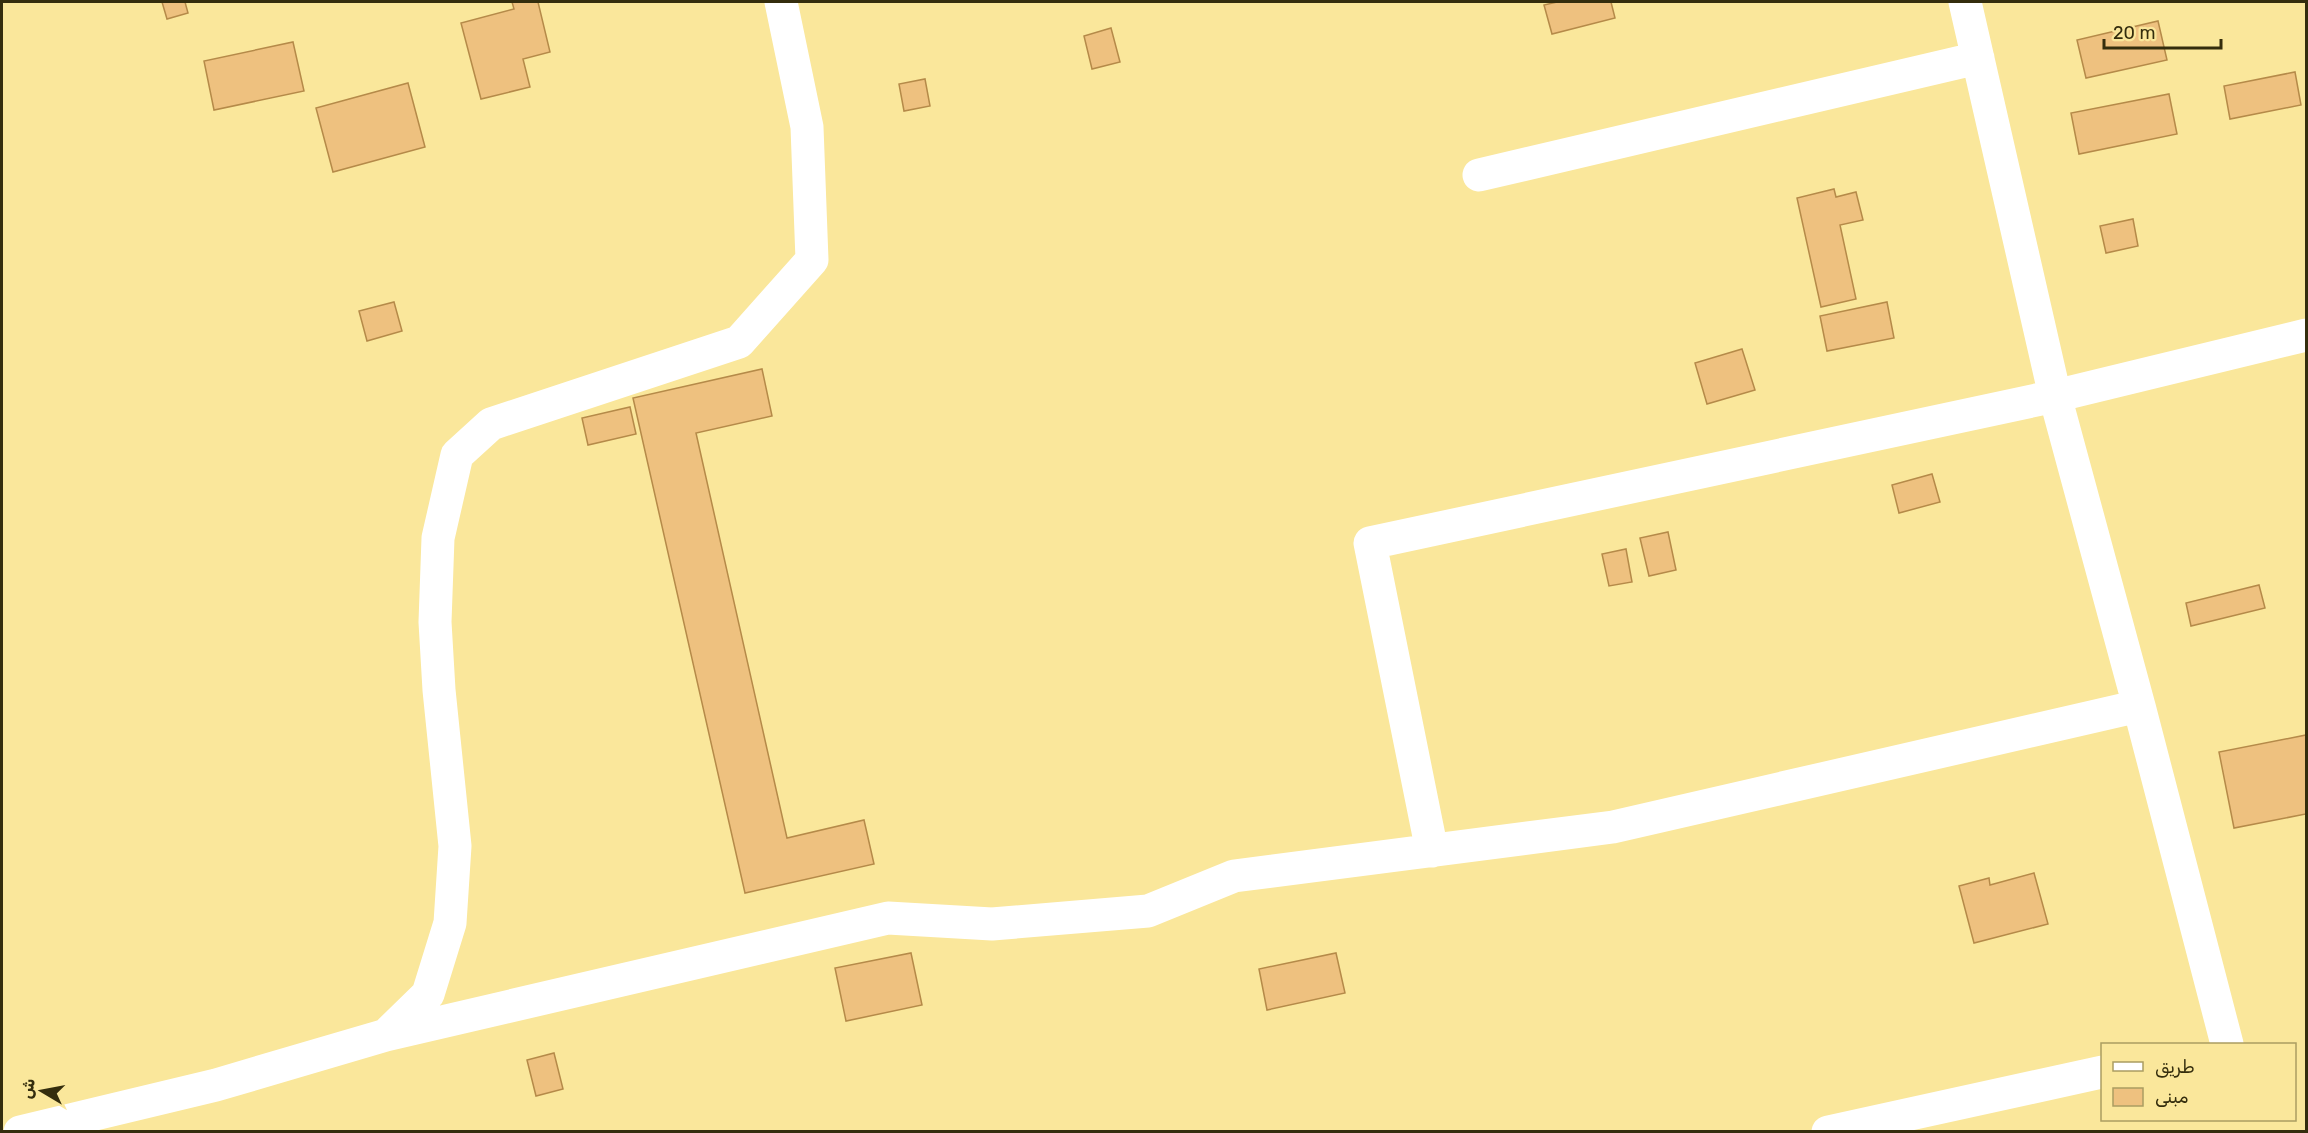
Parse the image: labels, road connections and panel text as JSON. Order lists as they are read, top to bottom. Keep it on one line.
{"legend":["طريق","مبنى"],"scale_bar":"20 m","north":"left"}
